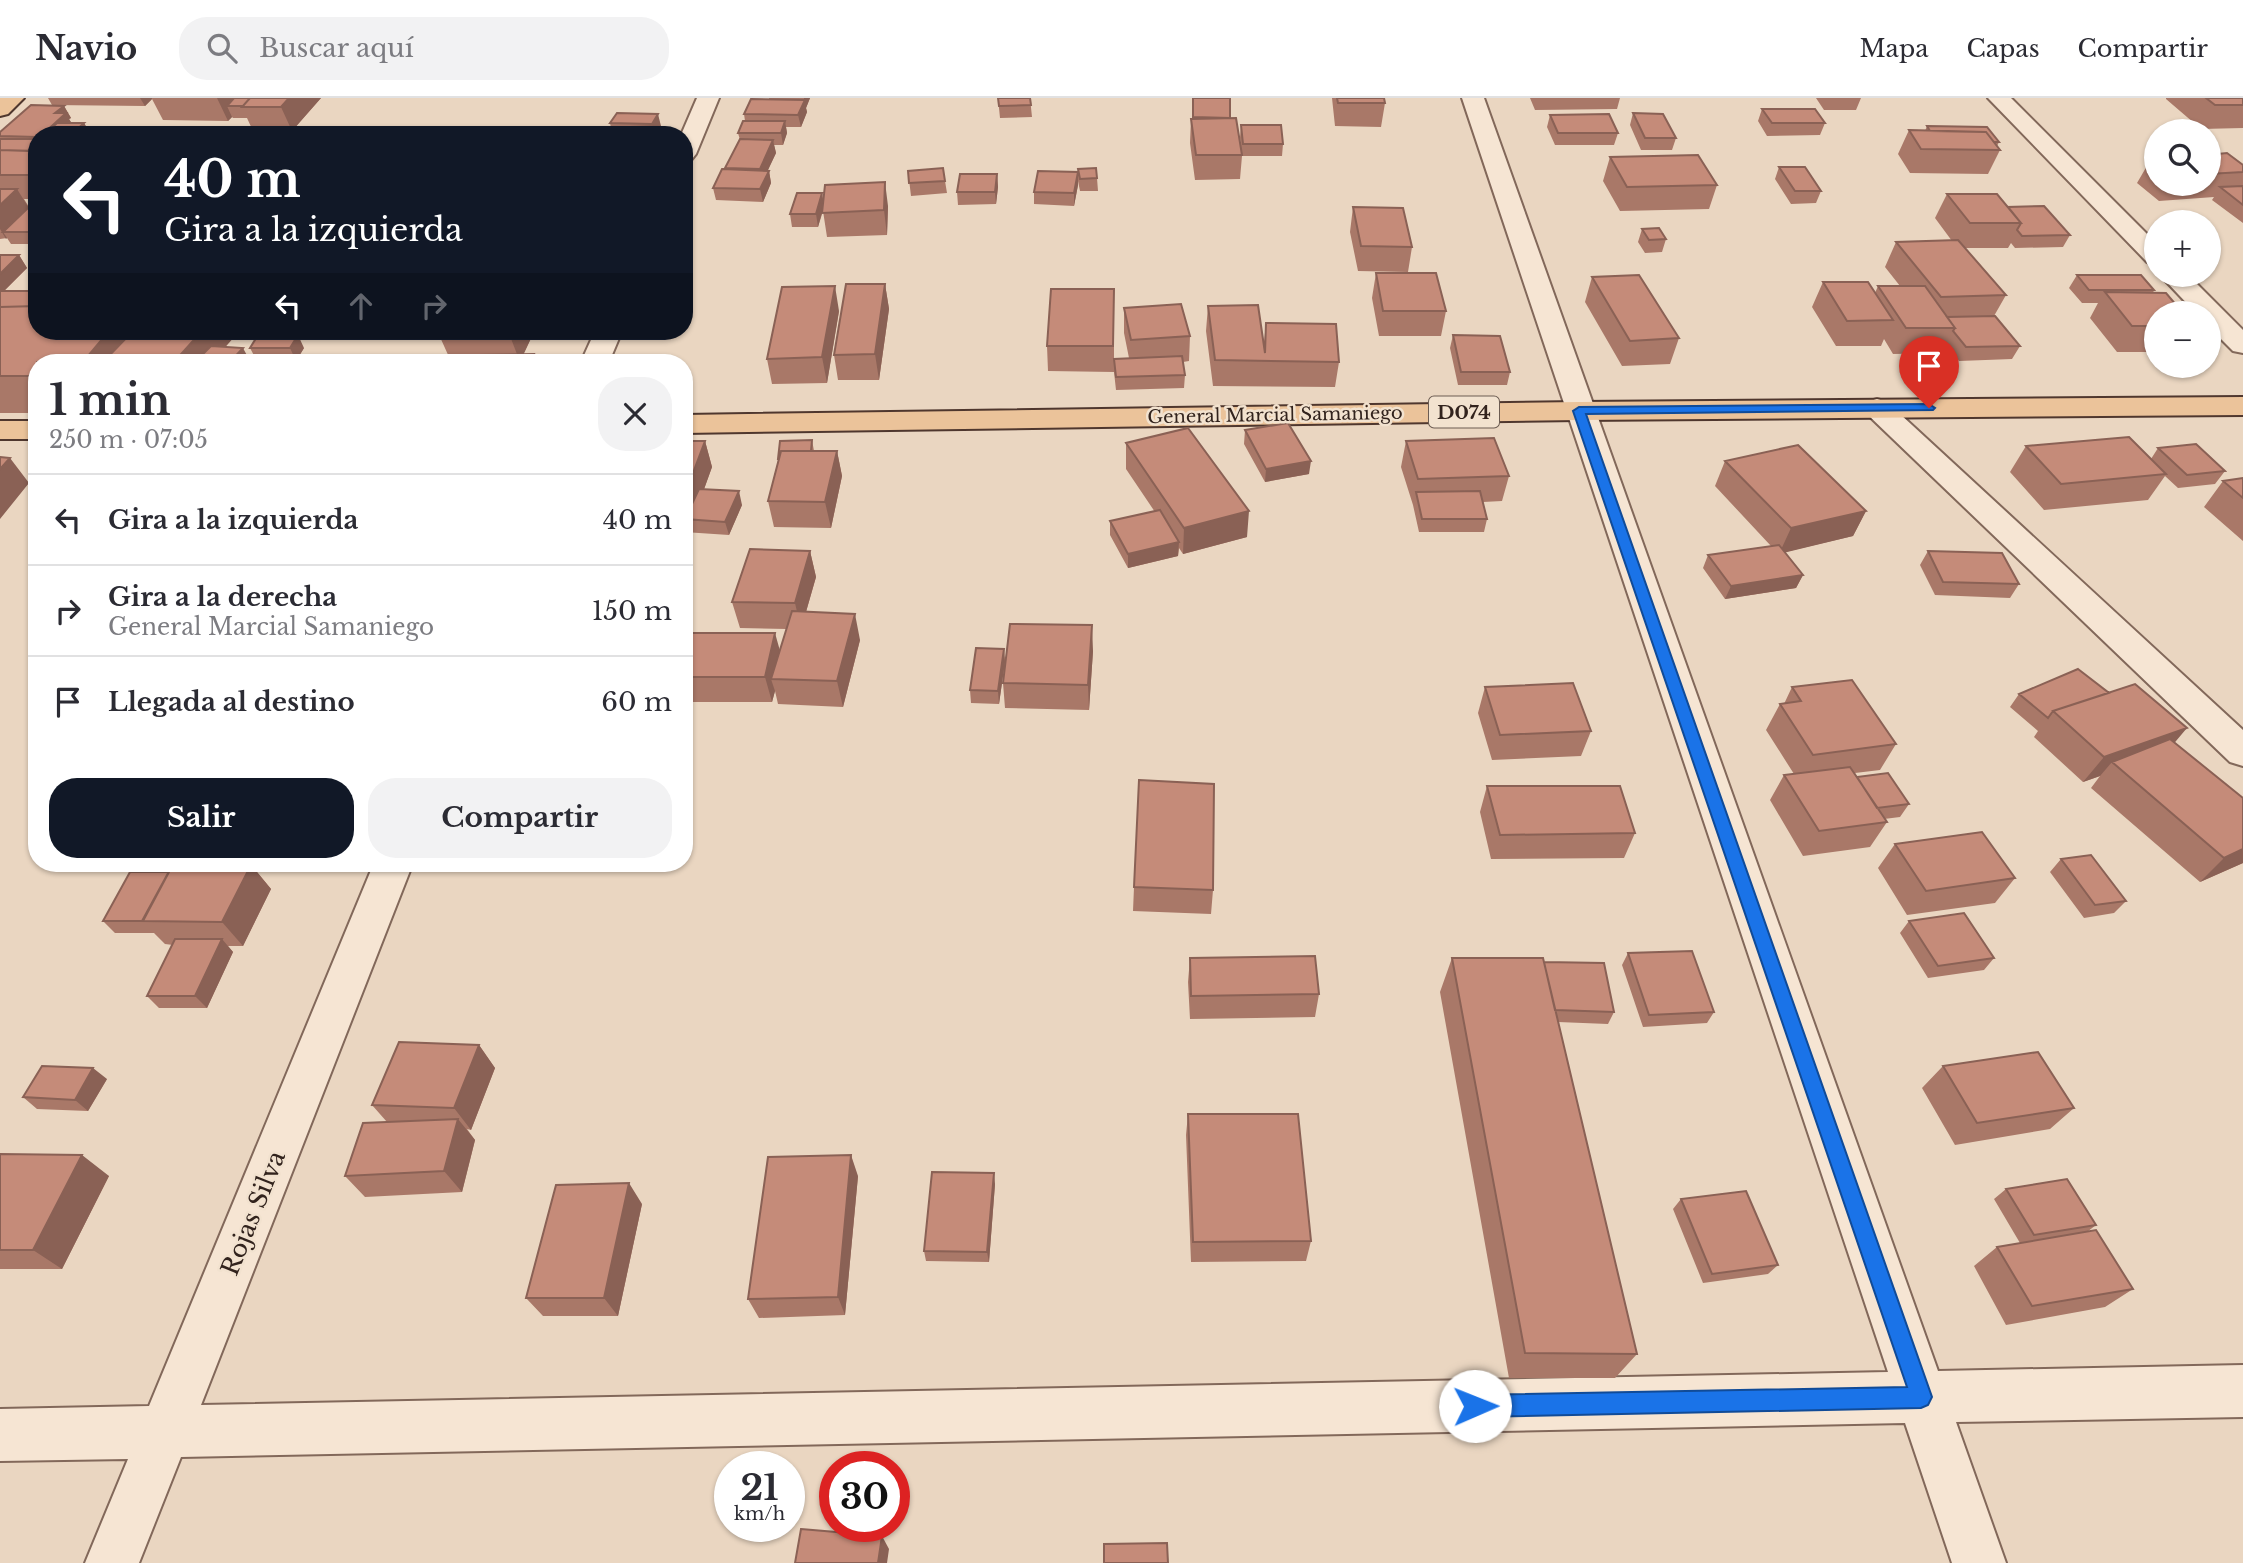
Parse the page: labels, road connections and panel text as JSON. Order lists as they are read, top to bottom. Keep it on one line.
{"streets":{"main road":["D074","General Marcial Samaniego"],"street":["Rojas Silva"]},"page":{"header":"Navio","search":"Buscar aquí","nav":["Mapa","Capas","Compartir"],"map_buttons":["+","−"],"turn":["40 m","Gira a la izquierda"],"heading":["1 min","250 m · 07:05"],"list":[{"name":"Gira a la izquierda","value":"40 m"},{"name":"Gira a la derecha","note":"General Marcial Samaniego","value":"150 m"},{"name":"Llegada al destino","value":"60 m"}],"buttons":["Salir","Compartir"],"speed":"21 km/h","limit":"30"}}
